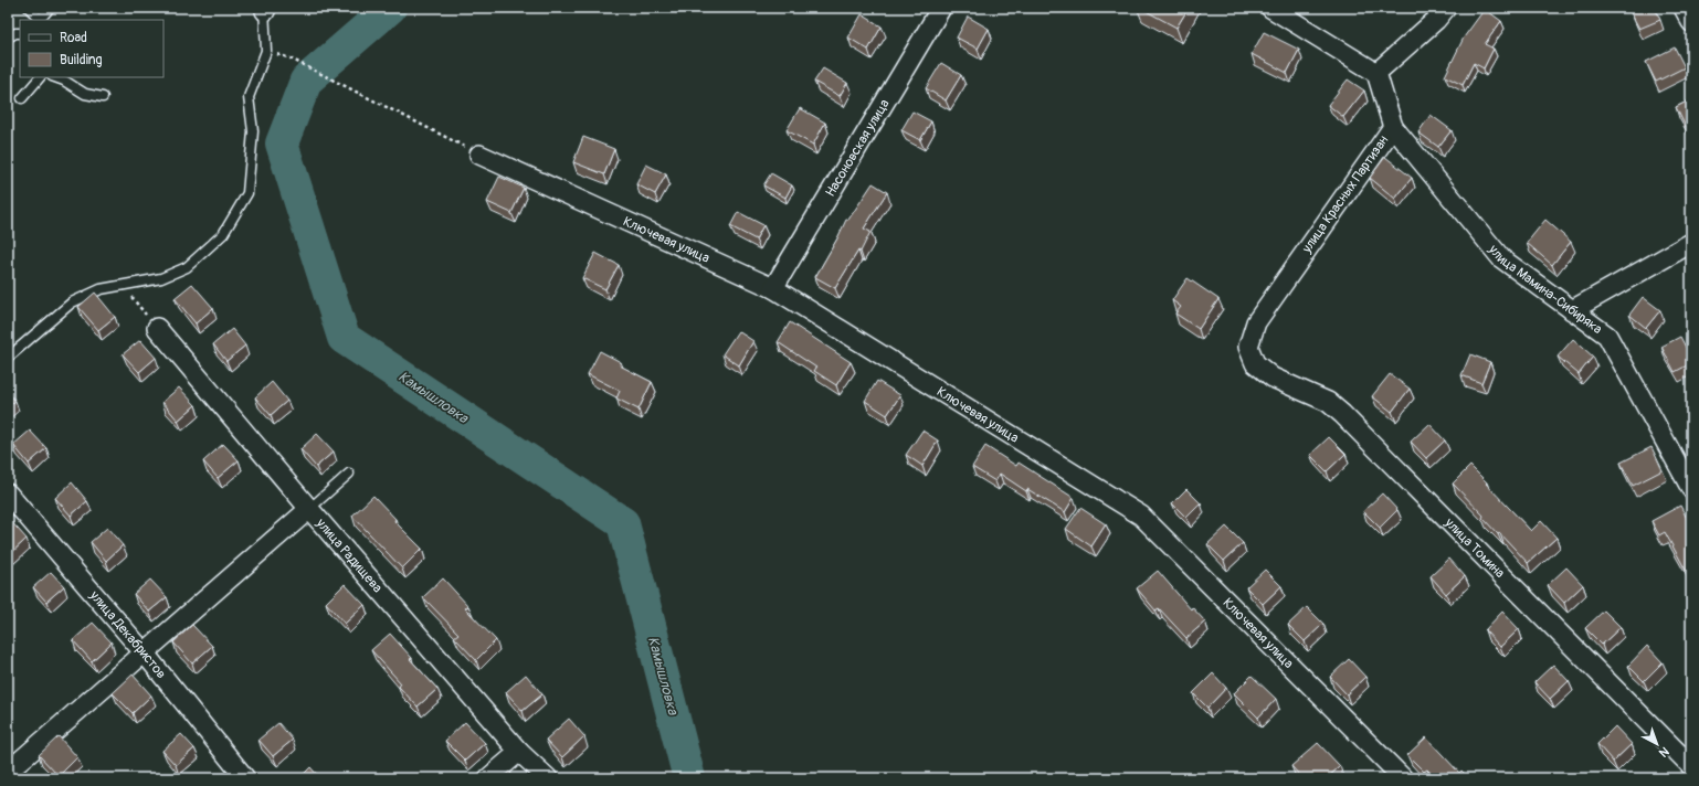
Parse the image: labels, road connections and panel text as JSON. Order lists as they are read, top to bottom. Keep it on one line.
{"streets":{"street":["Насоновская улица","улица Красных Партизан","Ключевая улица","улица Мамина-Сибиряка","улица Томина","улица Радищева","улица Декабристов"]},"crossings":[["Насоновская улица","Ключевая улица"],["улица Красных Партизан","улица Мамина-Сибиряка"],["улица Красных Партизан","улица Томина"]],"water":["Камышловка"],"legend":["Road","Building"],"north":"bottom right"}
